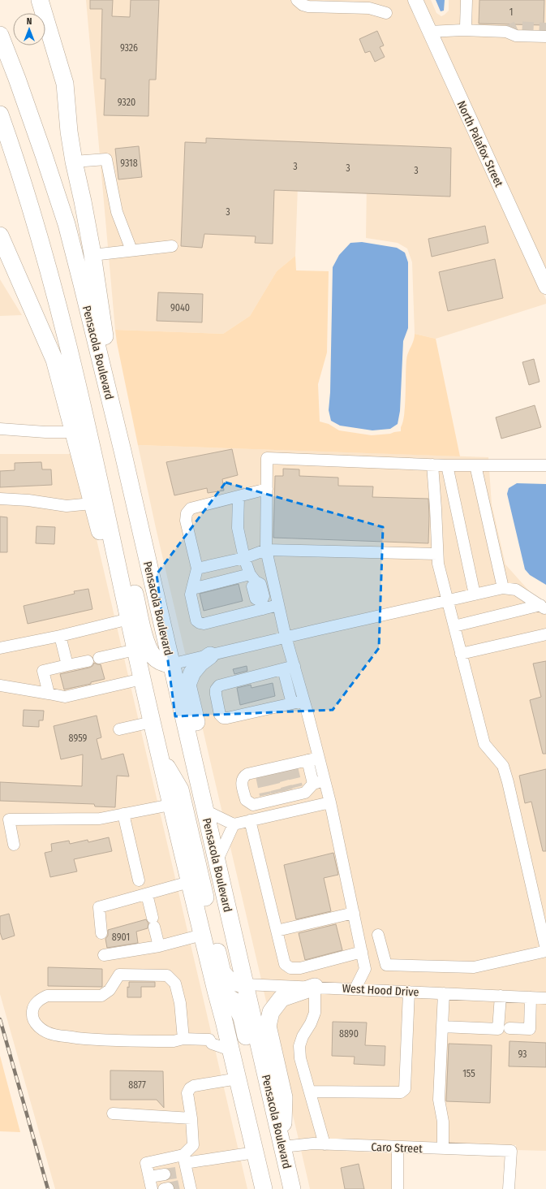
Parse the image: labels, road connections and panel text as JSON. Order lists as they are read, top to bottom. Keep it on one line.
{"streets":{"highway":["Pensacola Boulevard"],"main road":["North Palafox Street"],"street":["West Hood Drive","Caro Street"]},"crossings":[["Pensacola Boulevard","West Hood Drive"],["Pensacola Boulevard","Caro Street"]],"house_numbers":["1","9326","9320","9318","3","3","3","3","9040","8959","8901","8890","93","155","8877"],"north":"top"}
